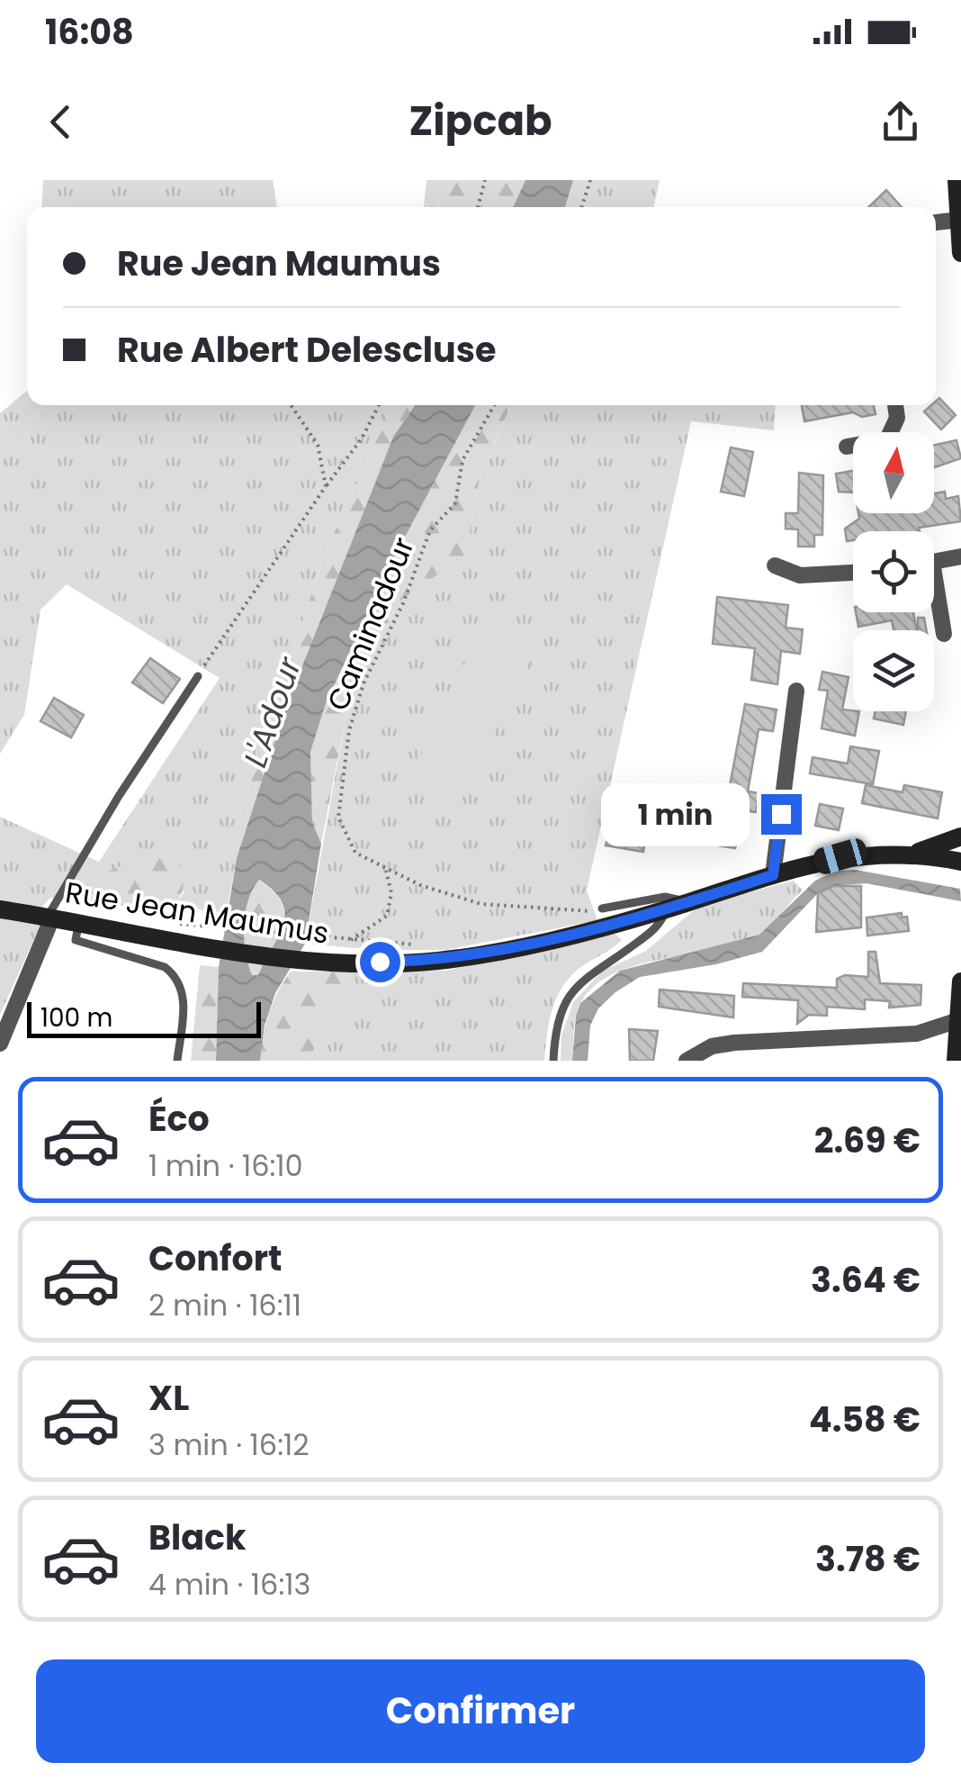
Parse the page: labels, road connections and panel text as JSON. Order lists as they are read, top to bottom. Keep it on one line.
{"streets":{"main road":["Rue Jean Maumus"],"path":["Caminadour"]},"water":["L'Adour"],"scale_bar":"100 m","north":"top","page":{"status":"16:08","header":"Zipcab","banner":["Rue Jean Maumus","Rue Albert Delescluse"],"bubble":"1 min","scale":"100 m","list":[{"name":"Éco","note":"1 min · 16:10","value":"2.69 €"},{"name":"Confort","note":"2 min · 16:11","value":"3.64 €"},{"name":"XL","note":"3 min · 16:12","value":"4.58 €"},{"name":"Black","note":"4 min · 16:13","value":"3.78 €"}],"buttons":"Confirmer"}}
